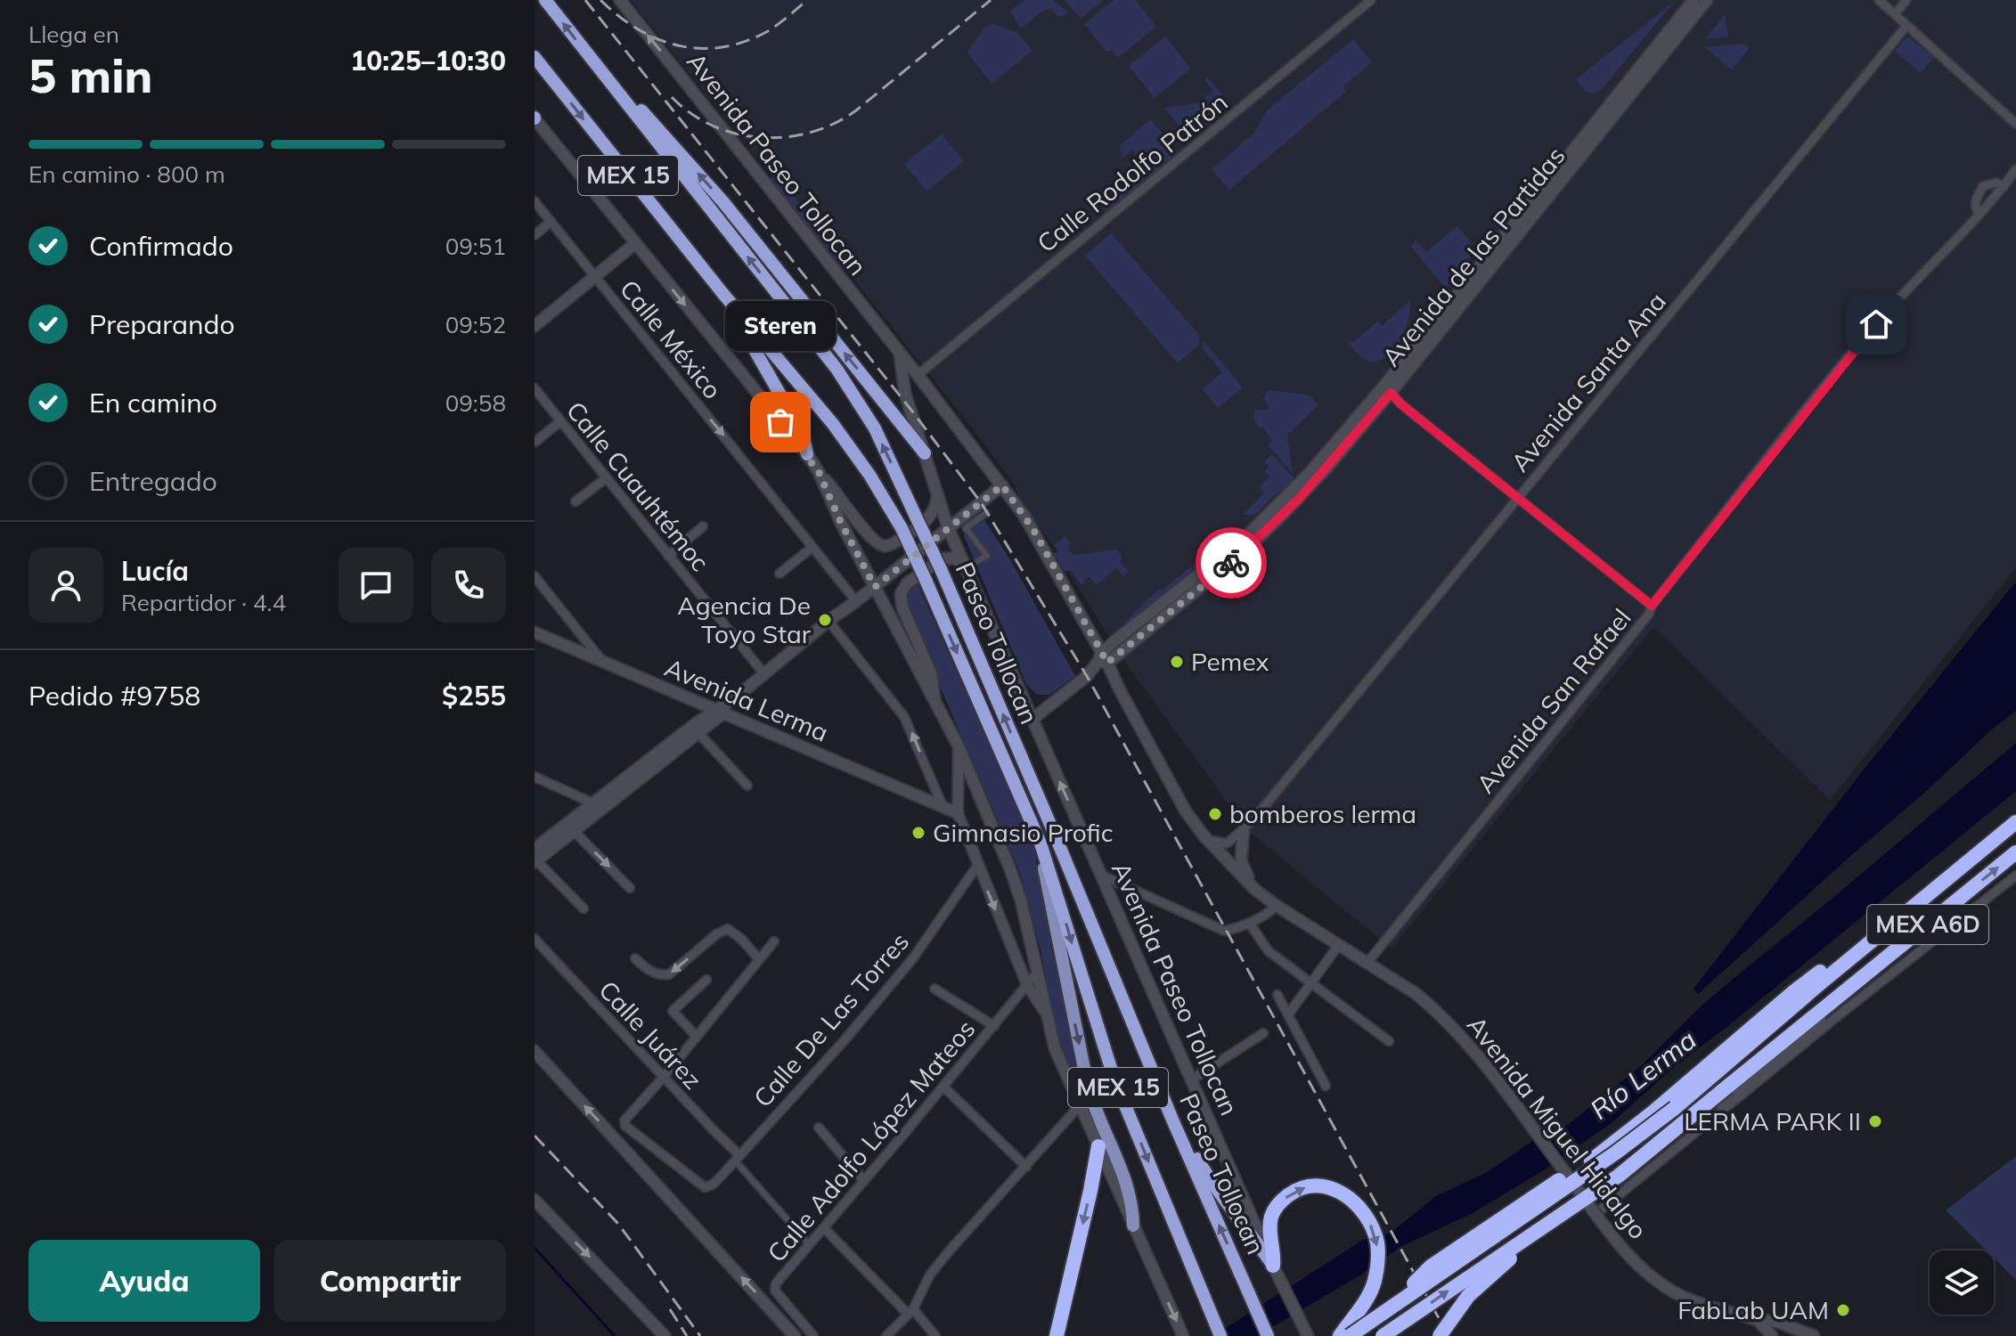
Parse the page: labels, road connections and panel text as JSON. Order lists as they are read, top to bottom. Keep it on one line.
{"streets":{"highway":["MEX 15","Paseo Tollocan","MEX A6D"],"main road":["Avenida Paseo Tollocan","Avenida de las Partidas","Avenida Lerma","Avenida Miguel Hidalgo"],"street":["Calle Rodolfo Patrón","Calle México","Avenida Santa Ana","Calle Cuauhtémoc","Avenida San Rafael","Calle De Las Torres","Calle Juárez","Calle Adolfo López Mateos"]},"crossings":[["Avenida Paseo Tollocan","Calle Rodolfo Patrón"],["Avenida Paseo Tollocan","Avenida de las Partidas"],["Avenida Paseo Tollocan","Avenida Miguel Hidalgo"],["Avenida de las Partidas","Avenida Miguel Hidalgo"],["Avenida Santa Ana","Avenida Miguel Hidalgo"],["Avenida San Rafael","Avenida Miguel Hidalgo"],["Calle De Las Torres","Calle Juárez"]],"one_way":["Calle México"],"water":["Río Lerma"],"places":["Steren","Agencia De Toyo Star","Pemex","bomberos lerma","Gimnasio Profic","LERMA PARK II","FabLab UAM"],"page":{"heading":["5 min","Llega en","10:25–10:30"],"panel":["Lucía","Repartidor · 4.4","Pedido #9758","$255"],"bar":"En camino · 800 m","list":[["Confirmado","09:51"],["Preparando","09:52"],["En camino","09:58"],"Entregado"],"bubble":"Steren","buttons":["Ayuda","Compartir"]}}
